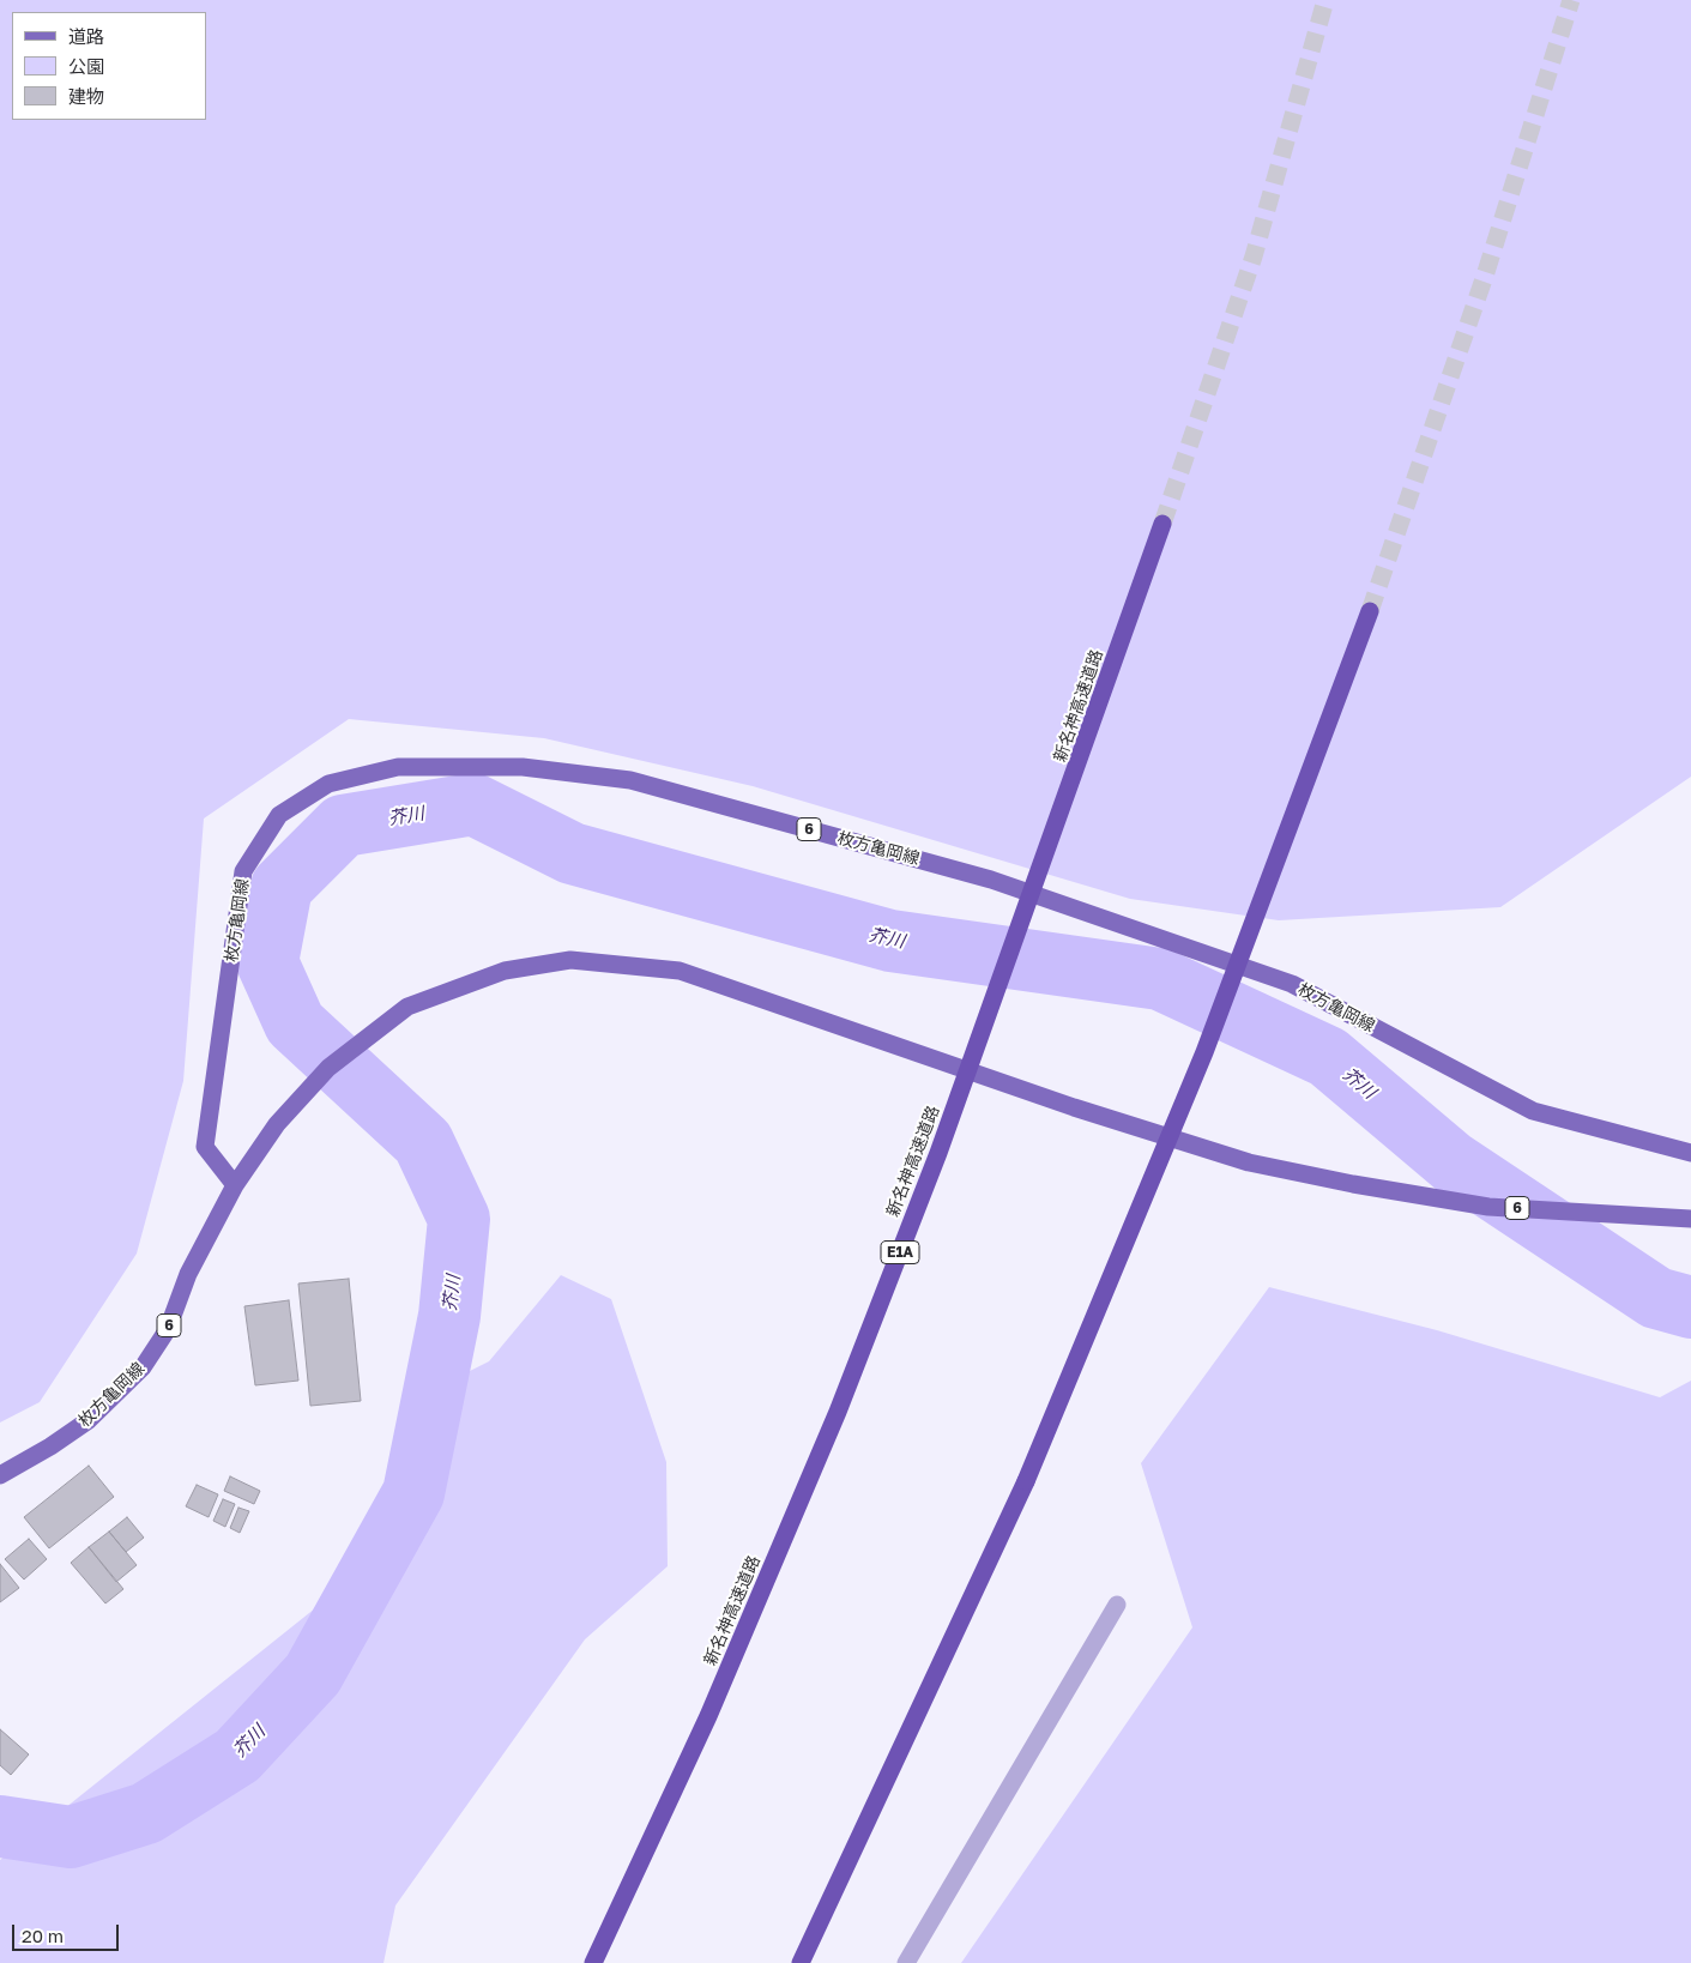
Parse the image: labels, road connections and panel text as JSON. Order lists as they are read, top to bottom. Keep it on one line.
{"streets":{"highway":["新名神高速道路","E1A"],"main road":["6","枚方亀岡線"]},"water":["芥川"],"legend":["道路","公園","建物"],"scale_bar":"20 m"}
